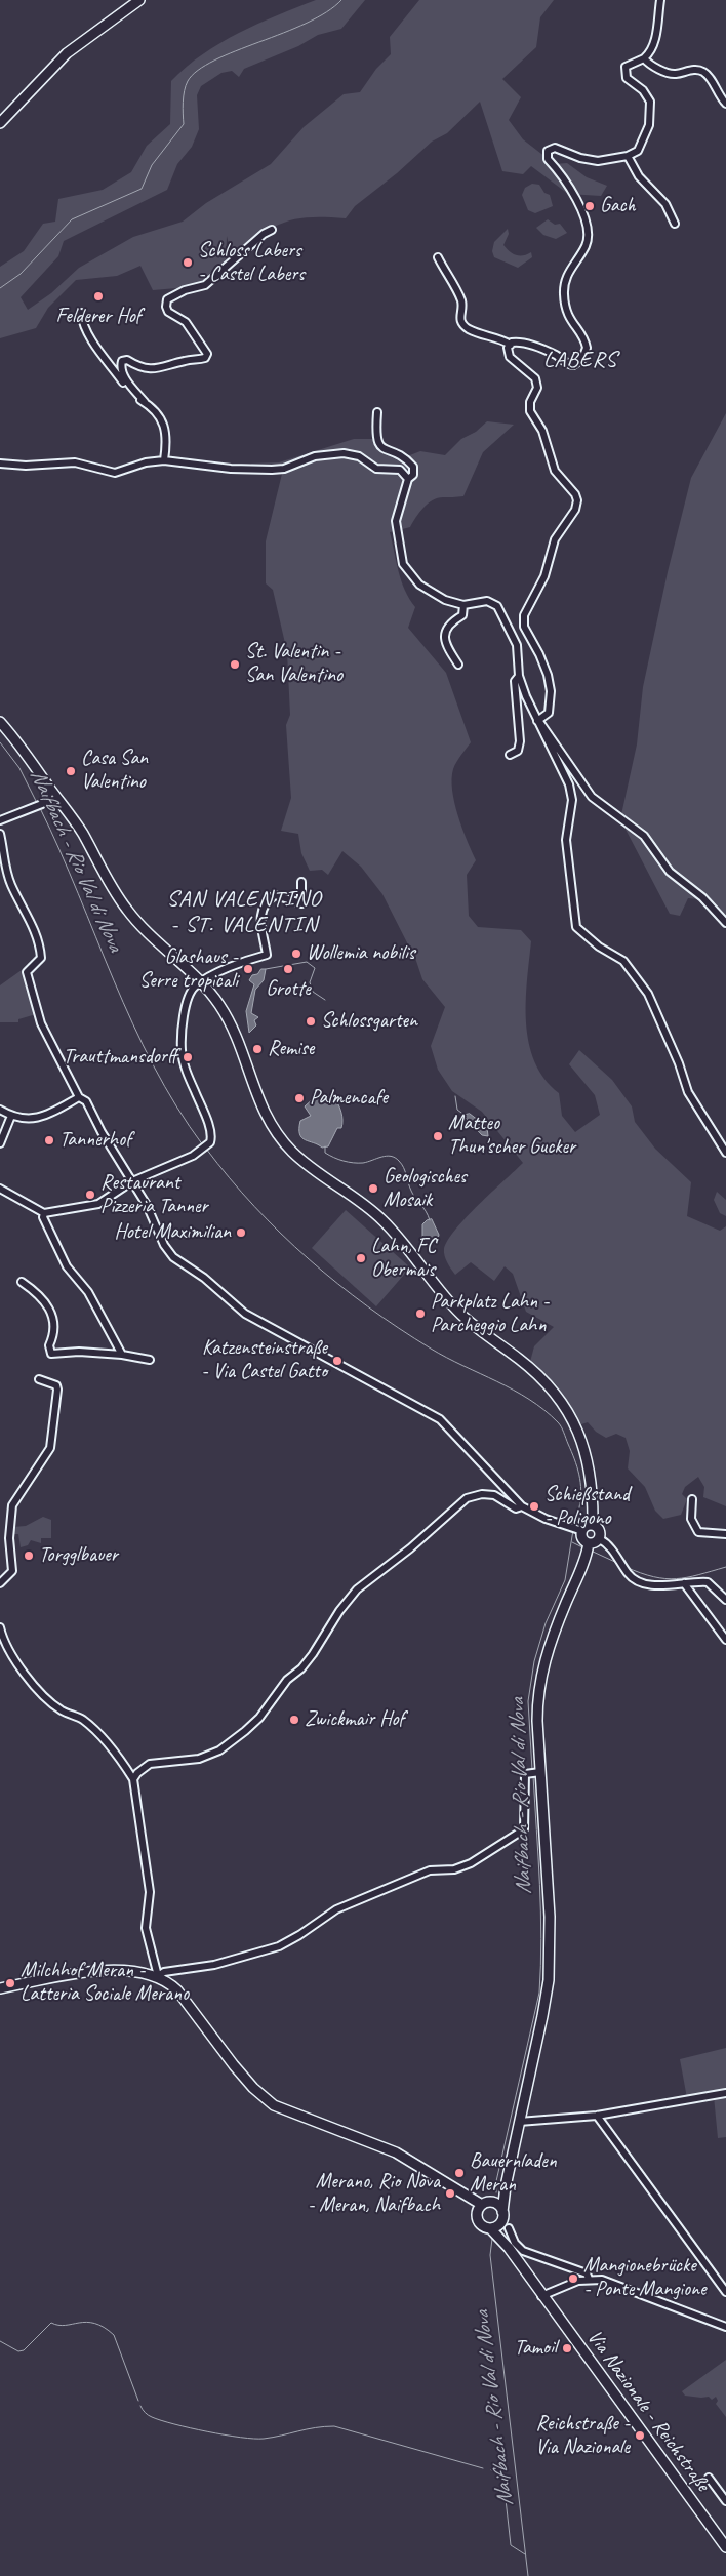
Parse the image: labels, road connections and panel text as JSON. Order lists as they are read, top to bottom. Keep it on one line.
{"streets":{"main road":["Via Nazionale - Reichstraße"]},"districts":["LABERS","SAN VALENTINO - ST. VALENTIN"],"water":["Naifbach - Rio Val di Nova"],"places":["Gach","Schloss Labers - Castel Labers","Felderer Hof","St. Valentin - San Valentino","Casa San Valentino","Wollemia nobilis","Glashaus - Serre tropicali","Grotte","Schlossgarten","Remise","Trauttmansdorff","Palmencafe","Matteo Thun'scher Gucker","Tannerhof","Geologisches Mosaik","Restaurant Pizzeria Tanner","Hotel Maximilian","Lahn, FC Obermais","Parkplatz Lahn - Parcheggio Lahn","Katzensteinstraße - Via Castel Gatto","Schießstand - Poligono","Torgglbauer","Zwickmair Hof","Milchhof Meran - Latteria Sociale Merano","Bauernladen Meran","Merano, Rio Nova - Meran, Naifbach","Mangionebrücke - Ponte Mangione","Tamoil","Reichstraße - Via Nazionale"]}
